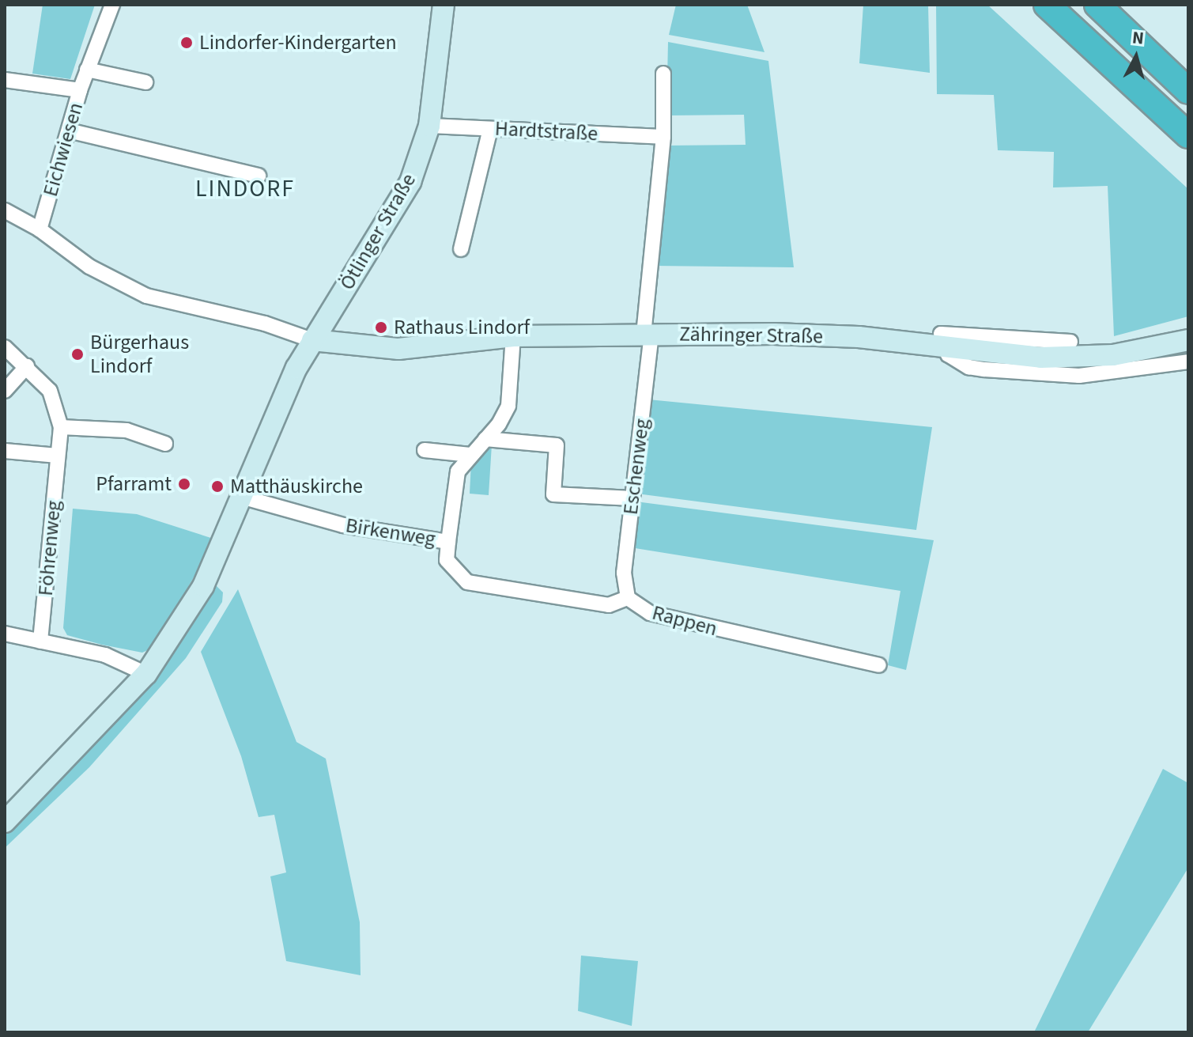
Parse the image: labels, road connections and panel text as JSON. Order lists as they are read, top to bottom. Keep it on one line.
{"streets":{"street":["Hardtstraße","Eichwiesen","Ötlinger Straße","Zähringer Straße","Eschenweg","Birkenweg","Föhrenweg","Rappen"]},"crossings":[["Hardtstraße","Ötlinger Straße"],["Ötlinger Straße","Zähringer Straße"],["Ötlinger Straße","Birkenweg"],["Zähringer Straße","Eschenweg"],["Zähringer Straße","Birkenweg"],["Eschenweg","Rappen"],["Birkenweg","Rappen"]],"districts":["LINDORF"],"places":["Lindorfer-Kindergarten","Rathaus Lindorf","Bürgerhaus Lindorf","Pfarramt","Matthäuskirche"],"north":"top"}
